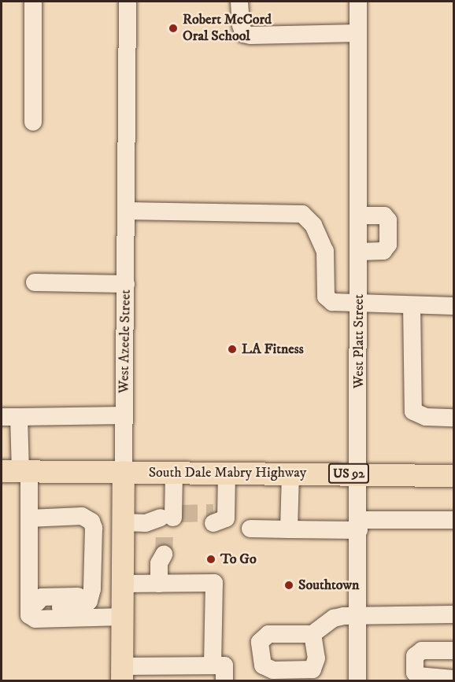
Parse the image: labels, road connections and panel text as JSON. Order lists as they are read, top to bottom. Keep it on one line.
{"streets":{"main road":["West Azeele Street","South Dale Mabry Highway","US 92"],"street":["West Platt Street"]},"crossings":[["West Azeele Street","South Dale Mabry Highway"],["West Platt Street","South Dale Mabry Highway"]],"places":["Robert McCord Oral School","LA Fitness","To Go","Southtown"]}
